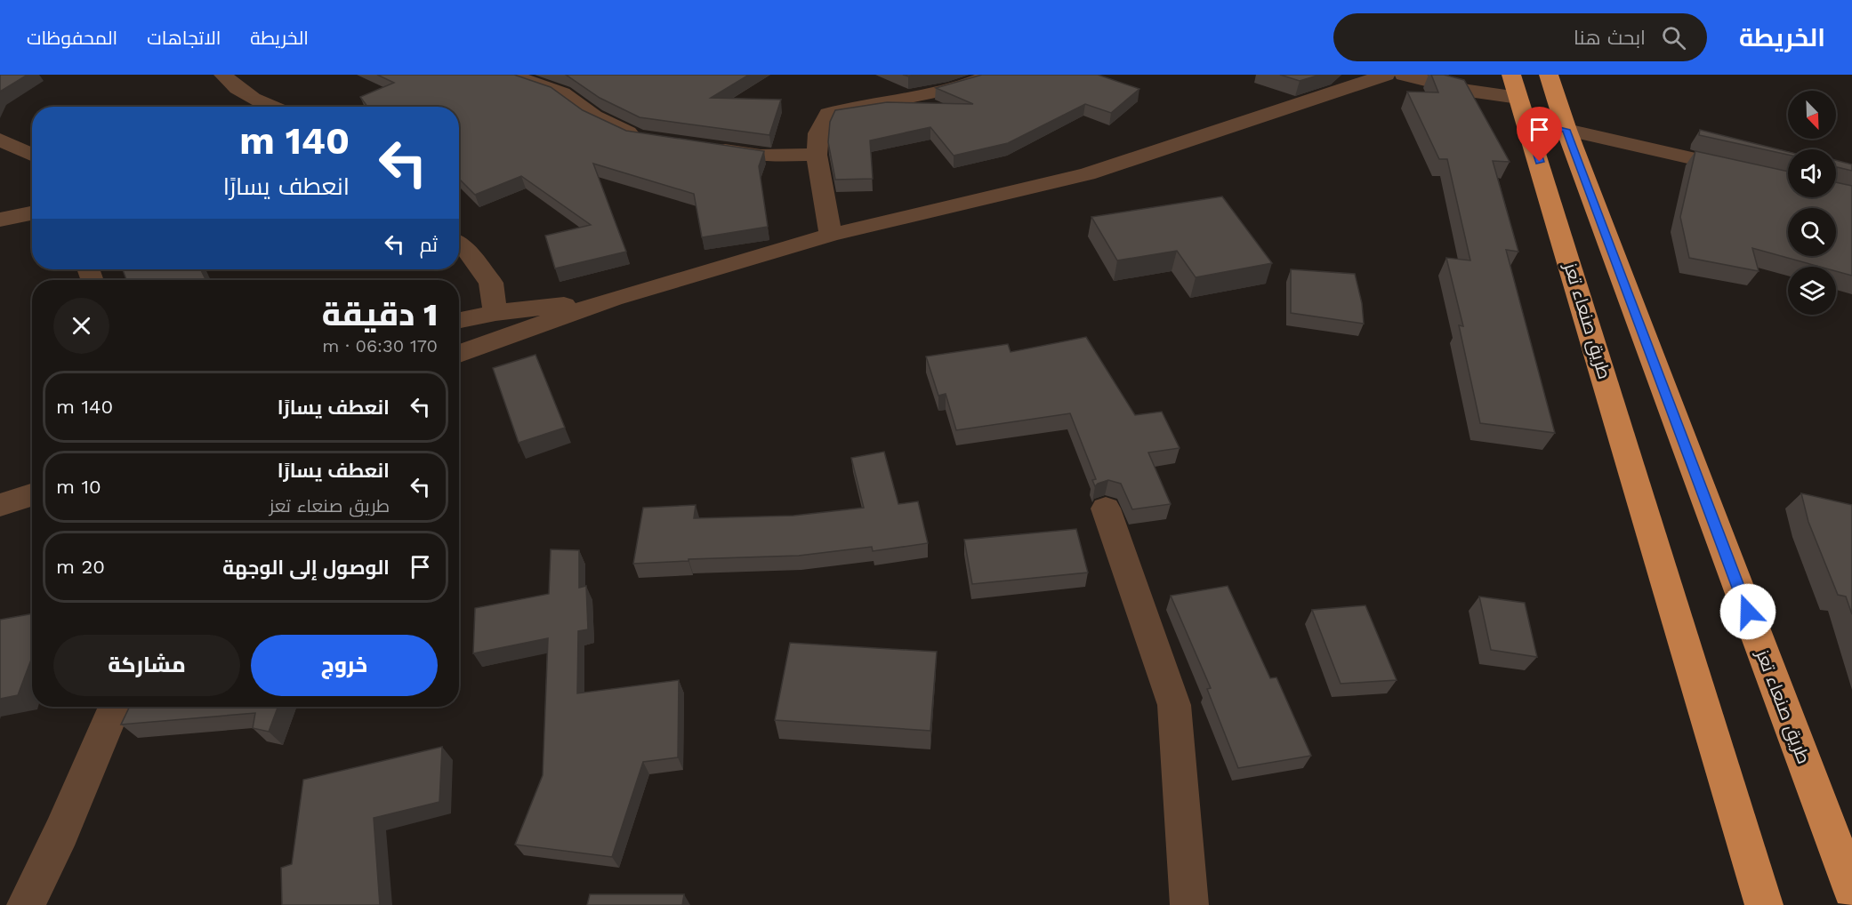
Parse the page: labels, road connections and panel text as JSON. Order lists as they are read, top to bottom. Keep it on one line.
{"streets":{"highway":["طريق صنعاء تعز"]},"north":"bottom right","page":{"header":"الخريطة","search":"ابحث هنا","nav":["الخريطة","الاتجاهات","المحفوظات"],"turn":["140 m","انعطف يسارًا"],"then":"ثم","heading":["1 دقيقة","170 m · 06:30"],"list":[{"name":"انعطف يسارًا","value":"140 m"},{"name":"انعطف يسارًا","note":"طريق صنعاء تعز","value":"10 m"},{"name":"الوصول إلى الوجهة","value":"20 m"}],"buttons":["خروج","مشاركة"]}}
